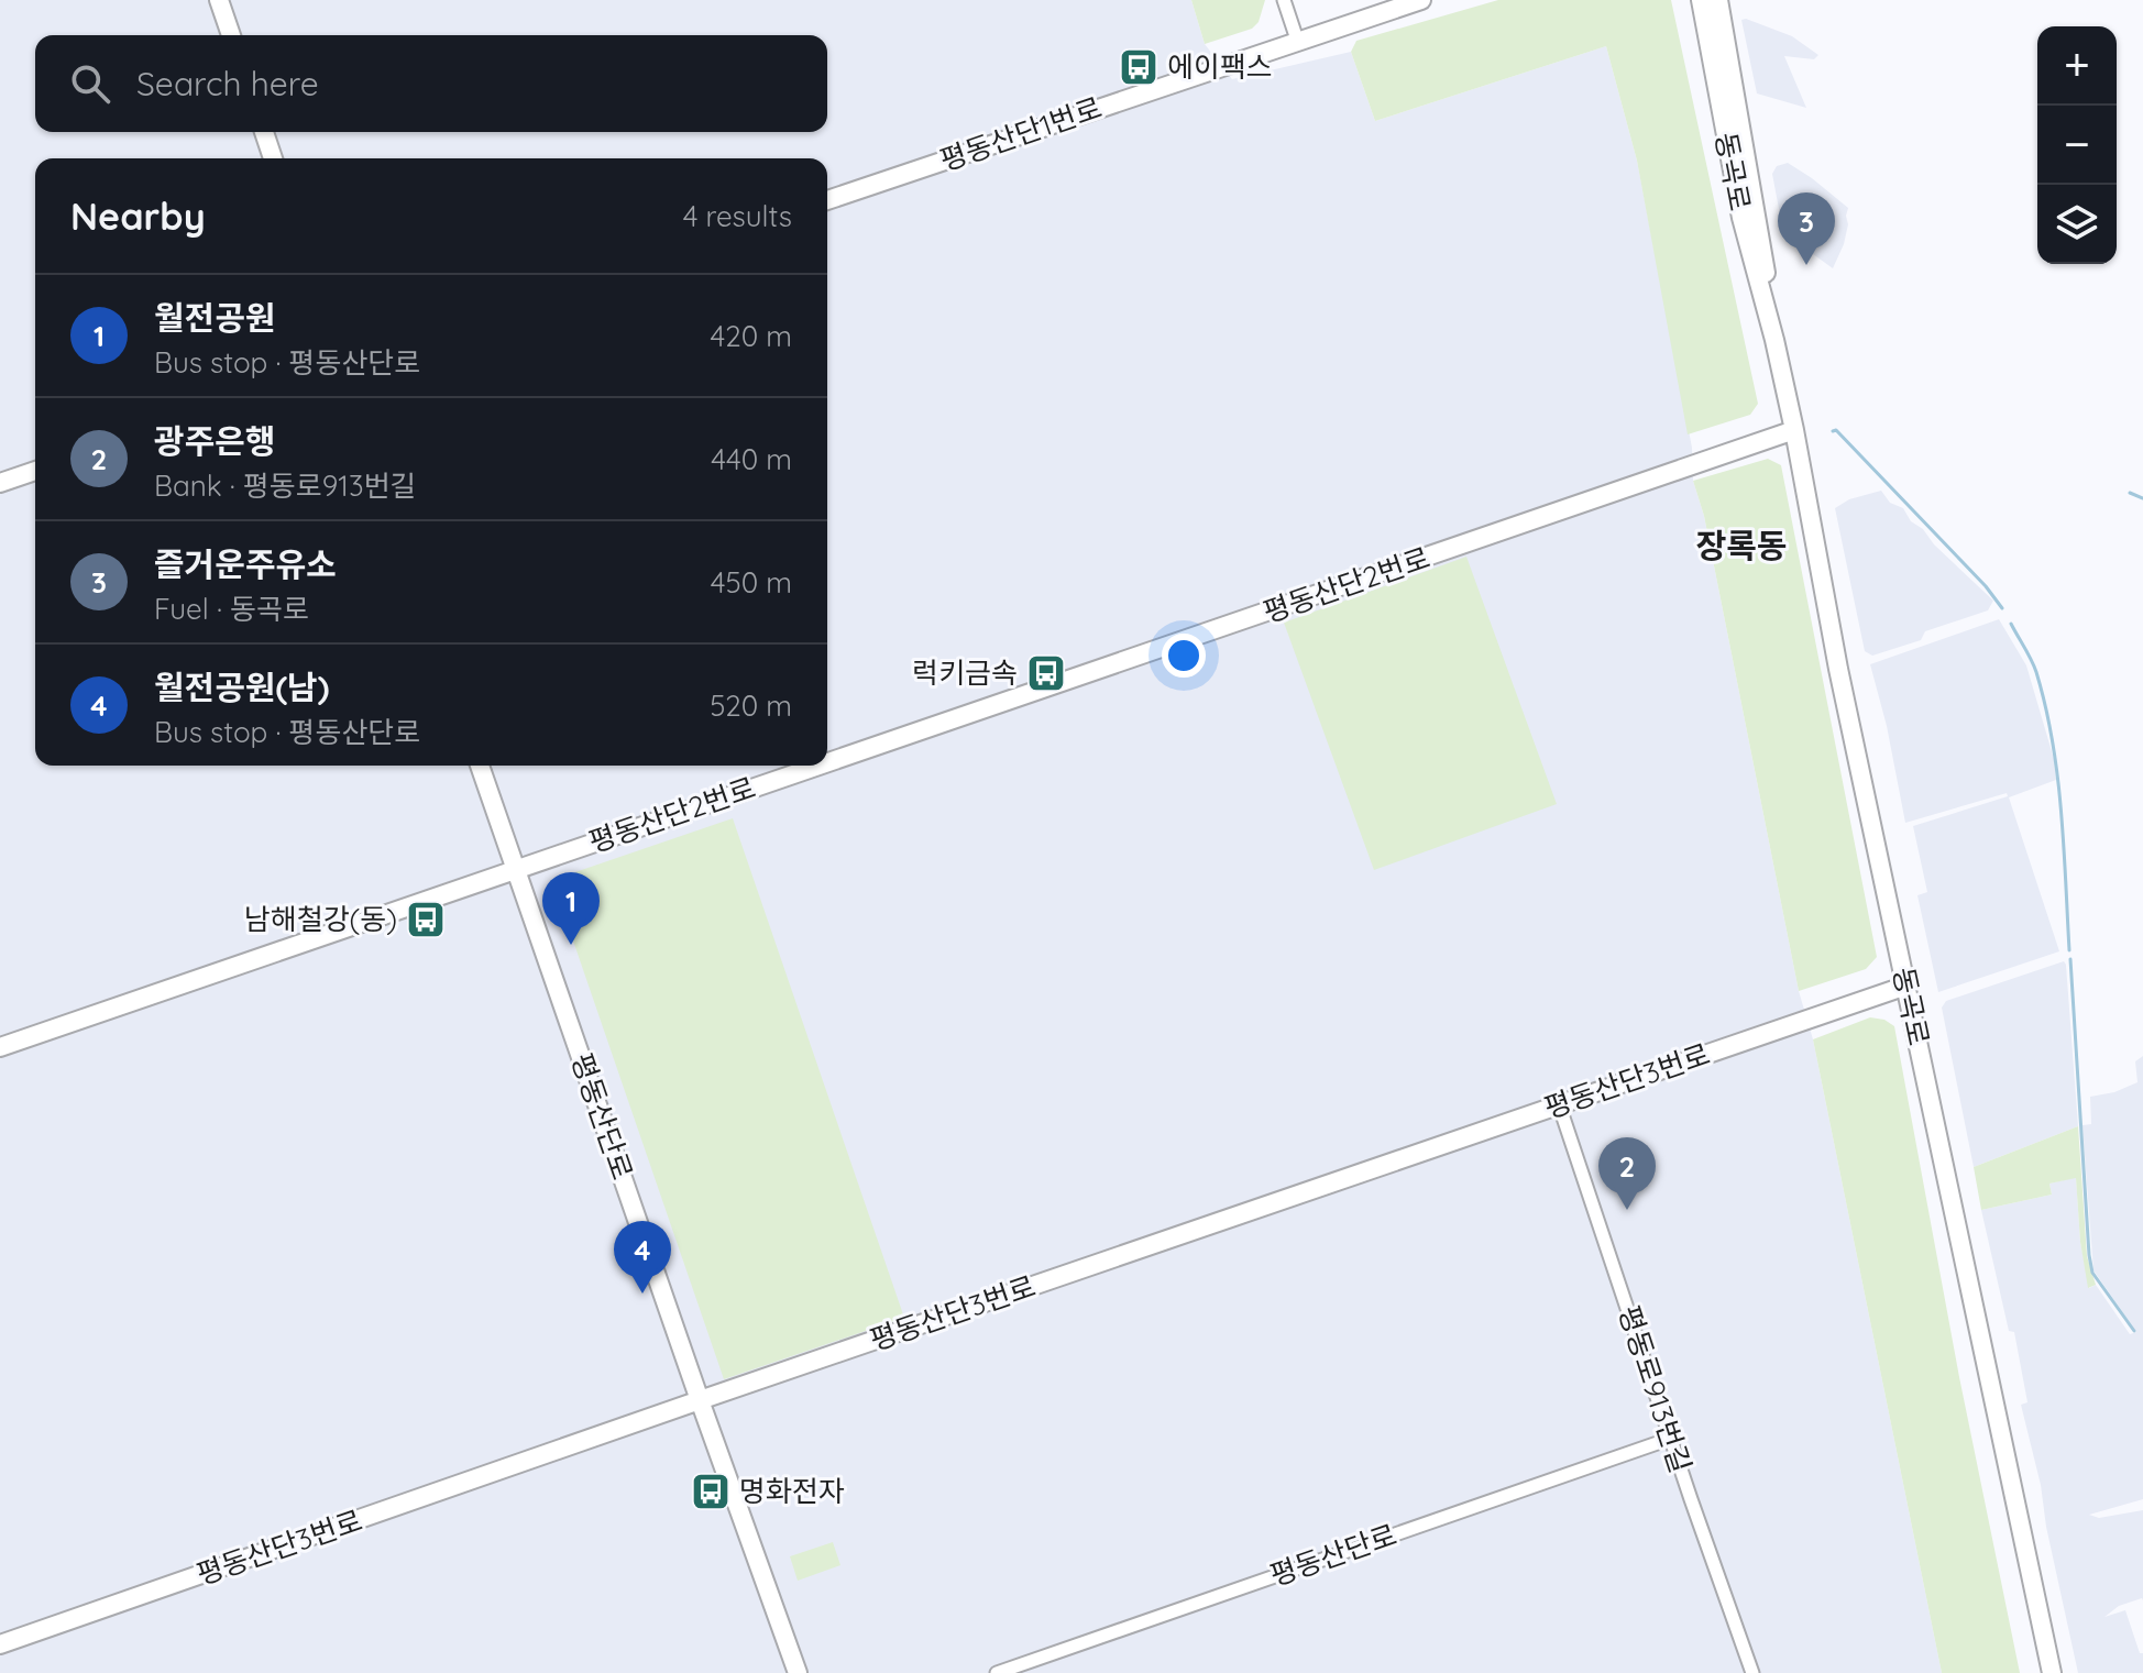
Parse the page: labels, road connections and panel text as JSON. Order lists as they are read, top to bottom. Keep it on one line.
{"streets":{"street":["평동산단1번로","동곡로","평동산단2번로","평동산단3번로","평동산단로","평동로913번길"]},"crossings":[["동곡로","평동산단2번로"],["동곡로","평동산단3번로"],["평동산단2번로","평동산단로"],["평동산단3번로","평동산단로"],["평동산단3번로","평동로913번길"],["평동산단로","평동로913번길"]],"districts":["장록동"],"places":{"bus stop":["에이팩스","럭키금속","남해철강(동)","명화전자"]},"page":{"map_buttons":["+","−"],"search":"Search here","heading":["Nearby","4 results"],"pins":["3","1","2","4"],"list":[{"mark":"1","name":"월전공원","note":"Bus stop · 평동산단로","value":"420 m"},{"mark":"2","name":"광주은행","note":"Bank · 평동로913번길","value":"440 m"},{"mark":"3","name":"즐거운주유소","note":"Fuel · 동곡로","value":"450 m"},{"mark":"4","name":"월전공원(남)","note":"Bus stop · 평동산단로","value":"520 m"}]}}
